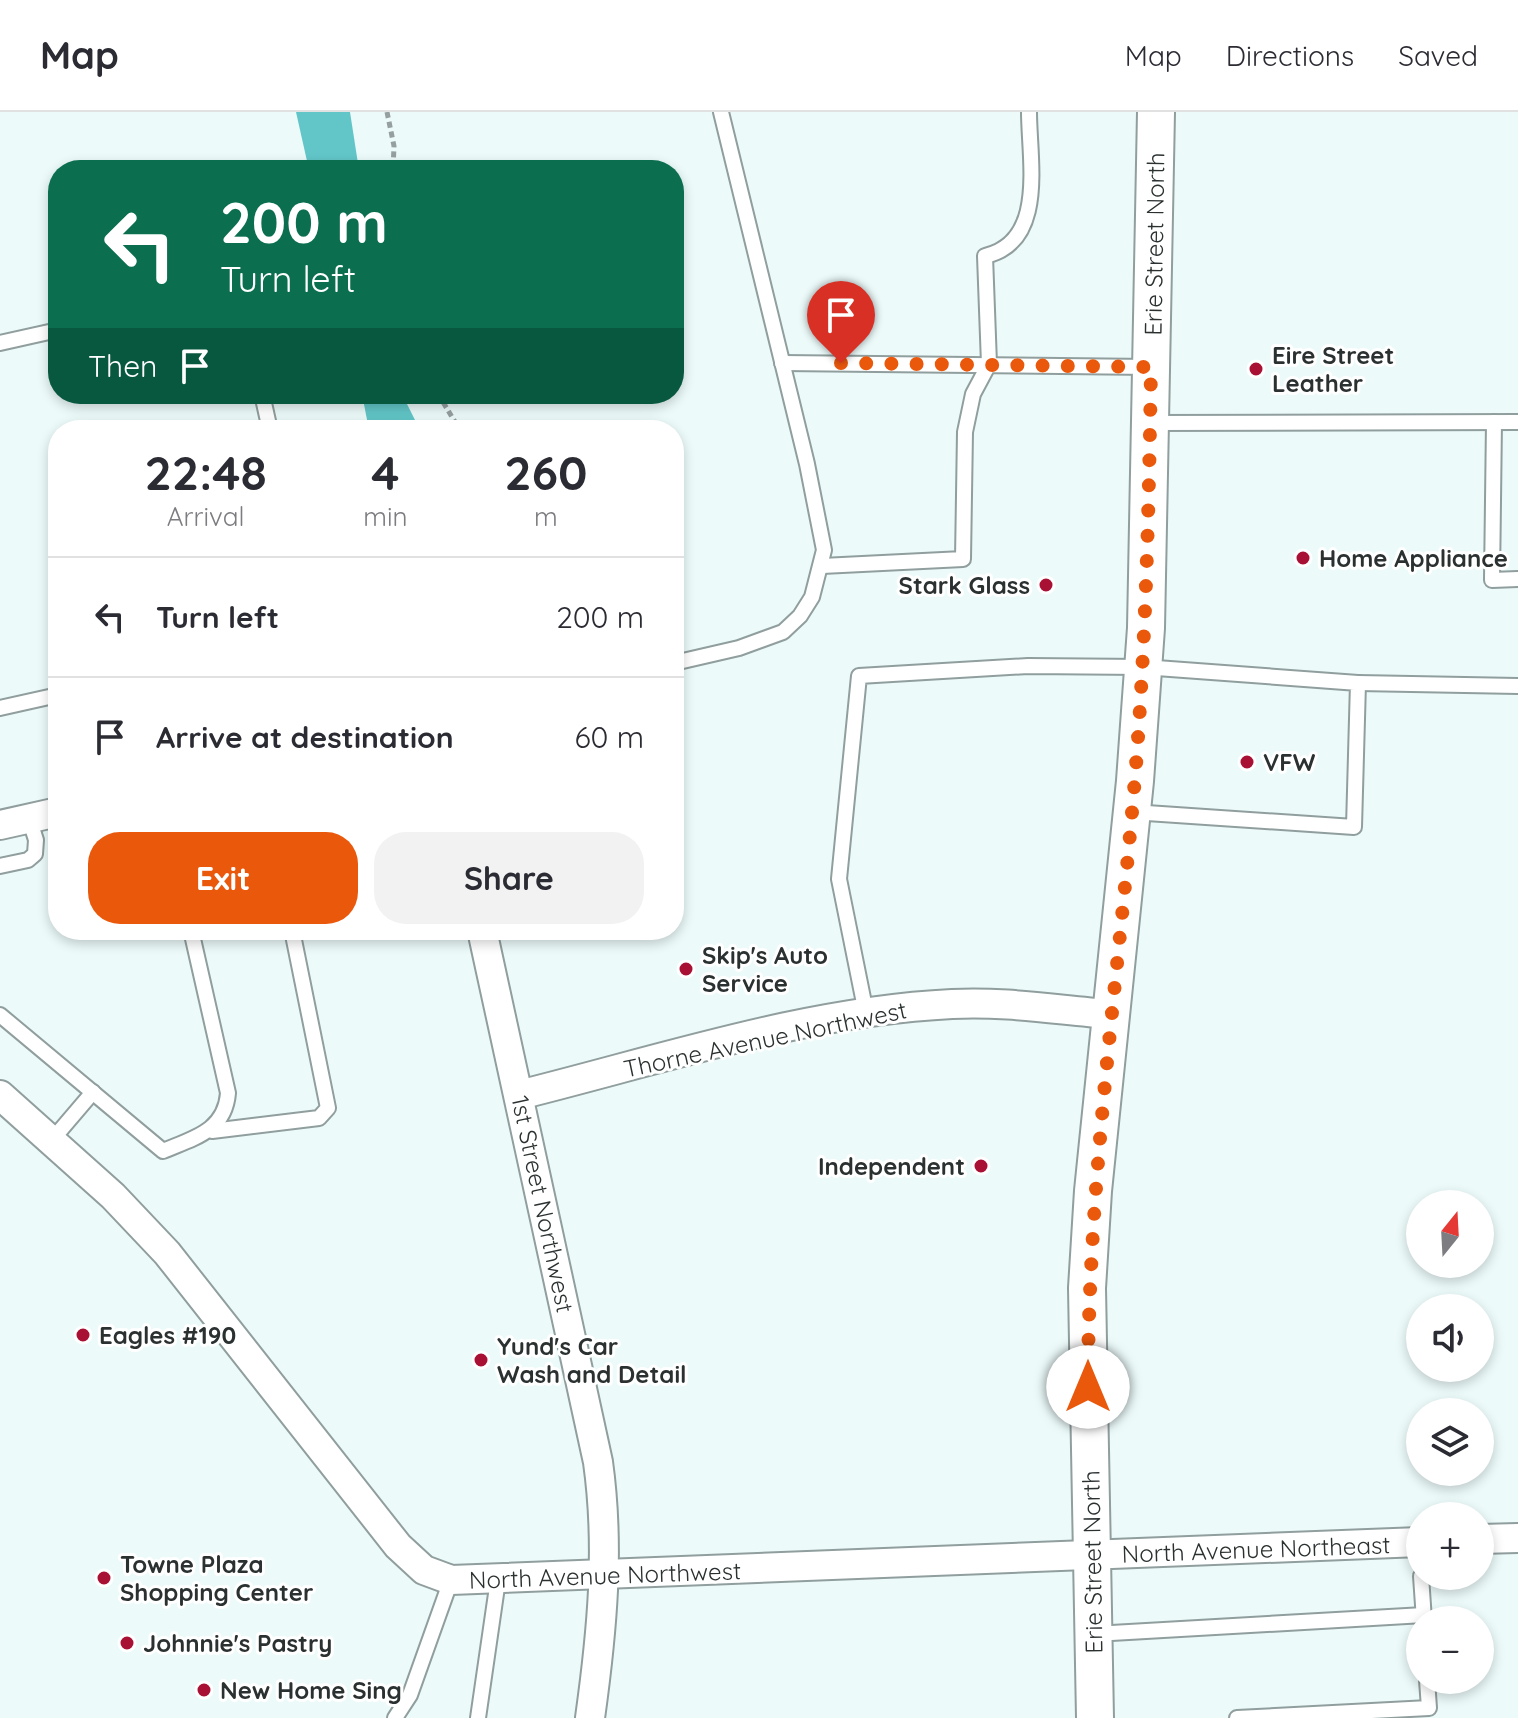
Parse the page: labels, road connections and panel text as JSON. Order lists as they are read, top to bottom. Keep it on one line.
{"streets":{"street":["Erie Street North","Thorne Avenue Northwest","1st Street Northwest","North Avenue Northeast","North Avenue Northwest"]},"crossings":[["Erie Street North","Thorne Avenue Northwest"],["Erie Street North","North Avenue Northeast"],["Erie Street North","North Avenue Northwest"],["Thorne Avenue Northwest","1st Street Northwest"],["1st Street Northwest","North Avenue Northwest"],["North Avenue Northeast","North Avenue Northwest"]],"places":["Eire Street Leather","Home Appliance","Stark Glass","VFW","Skip's Auto Service","Independent","Eagles #190","Yund's Car Wash and Detail","Towne Plaza Shopping Center","Johnnie's Pastry","New Home Sing"],"north":"top","page":{"header":"Map","nav":["Map","Directions","Saved"],"turn":["200 m","Turn left"],"then":"Then","eta":["22:48","Arrival","4","min","260","m"],"list":[{"name":"Turn left","value":"200 m"},{"name":"Arrive at destination","value":"60 m"}],"buttons":["Exit","Share"],"map_buttons":["+","−"]}}
